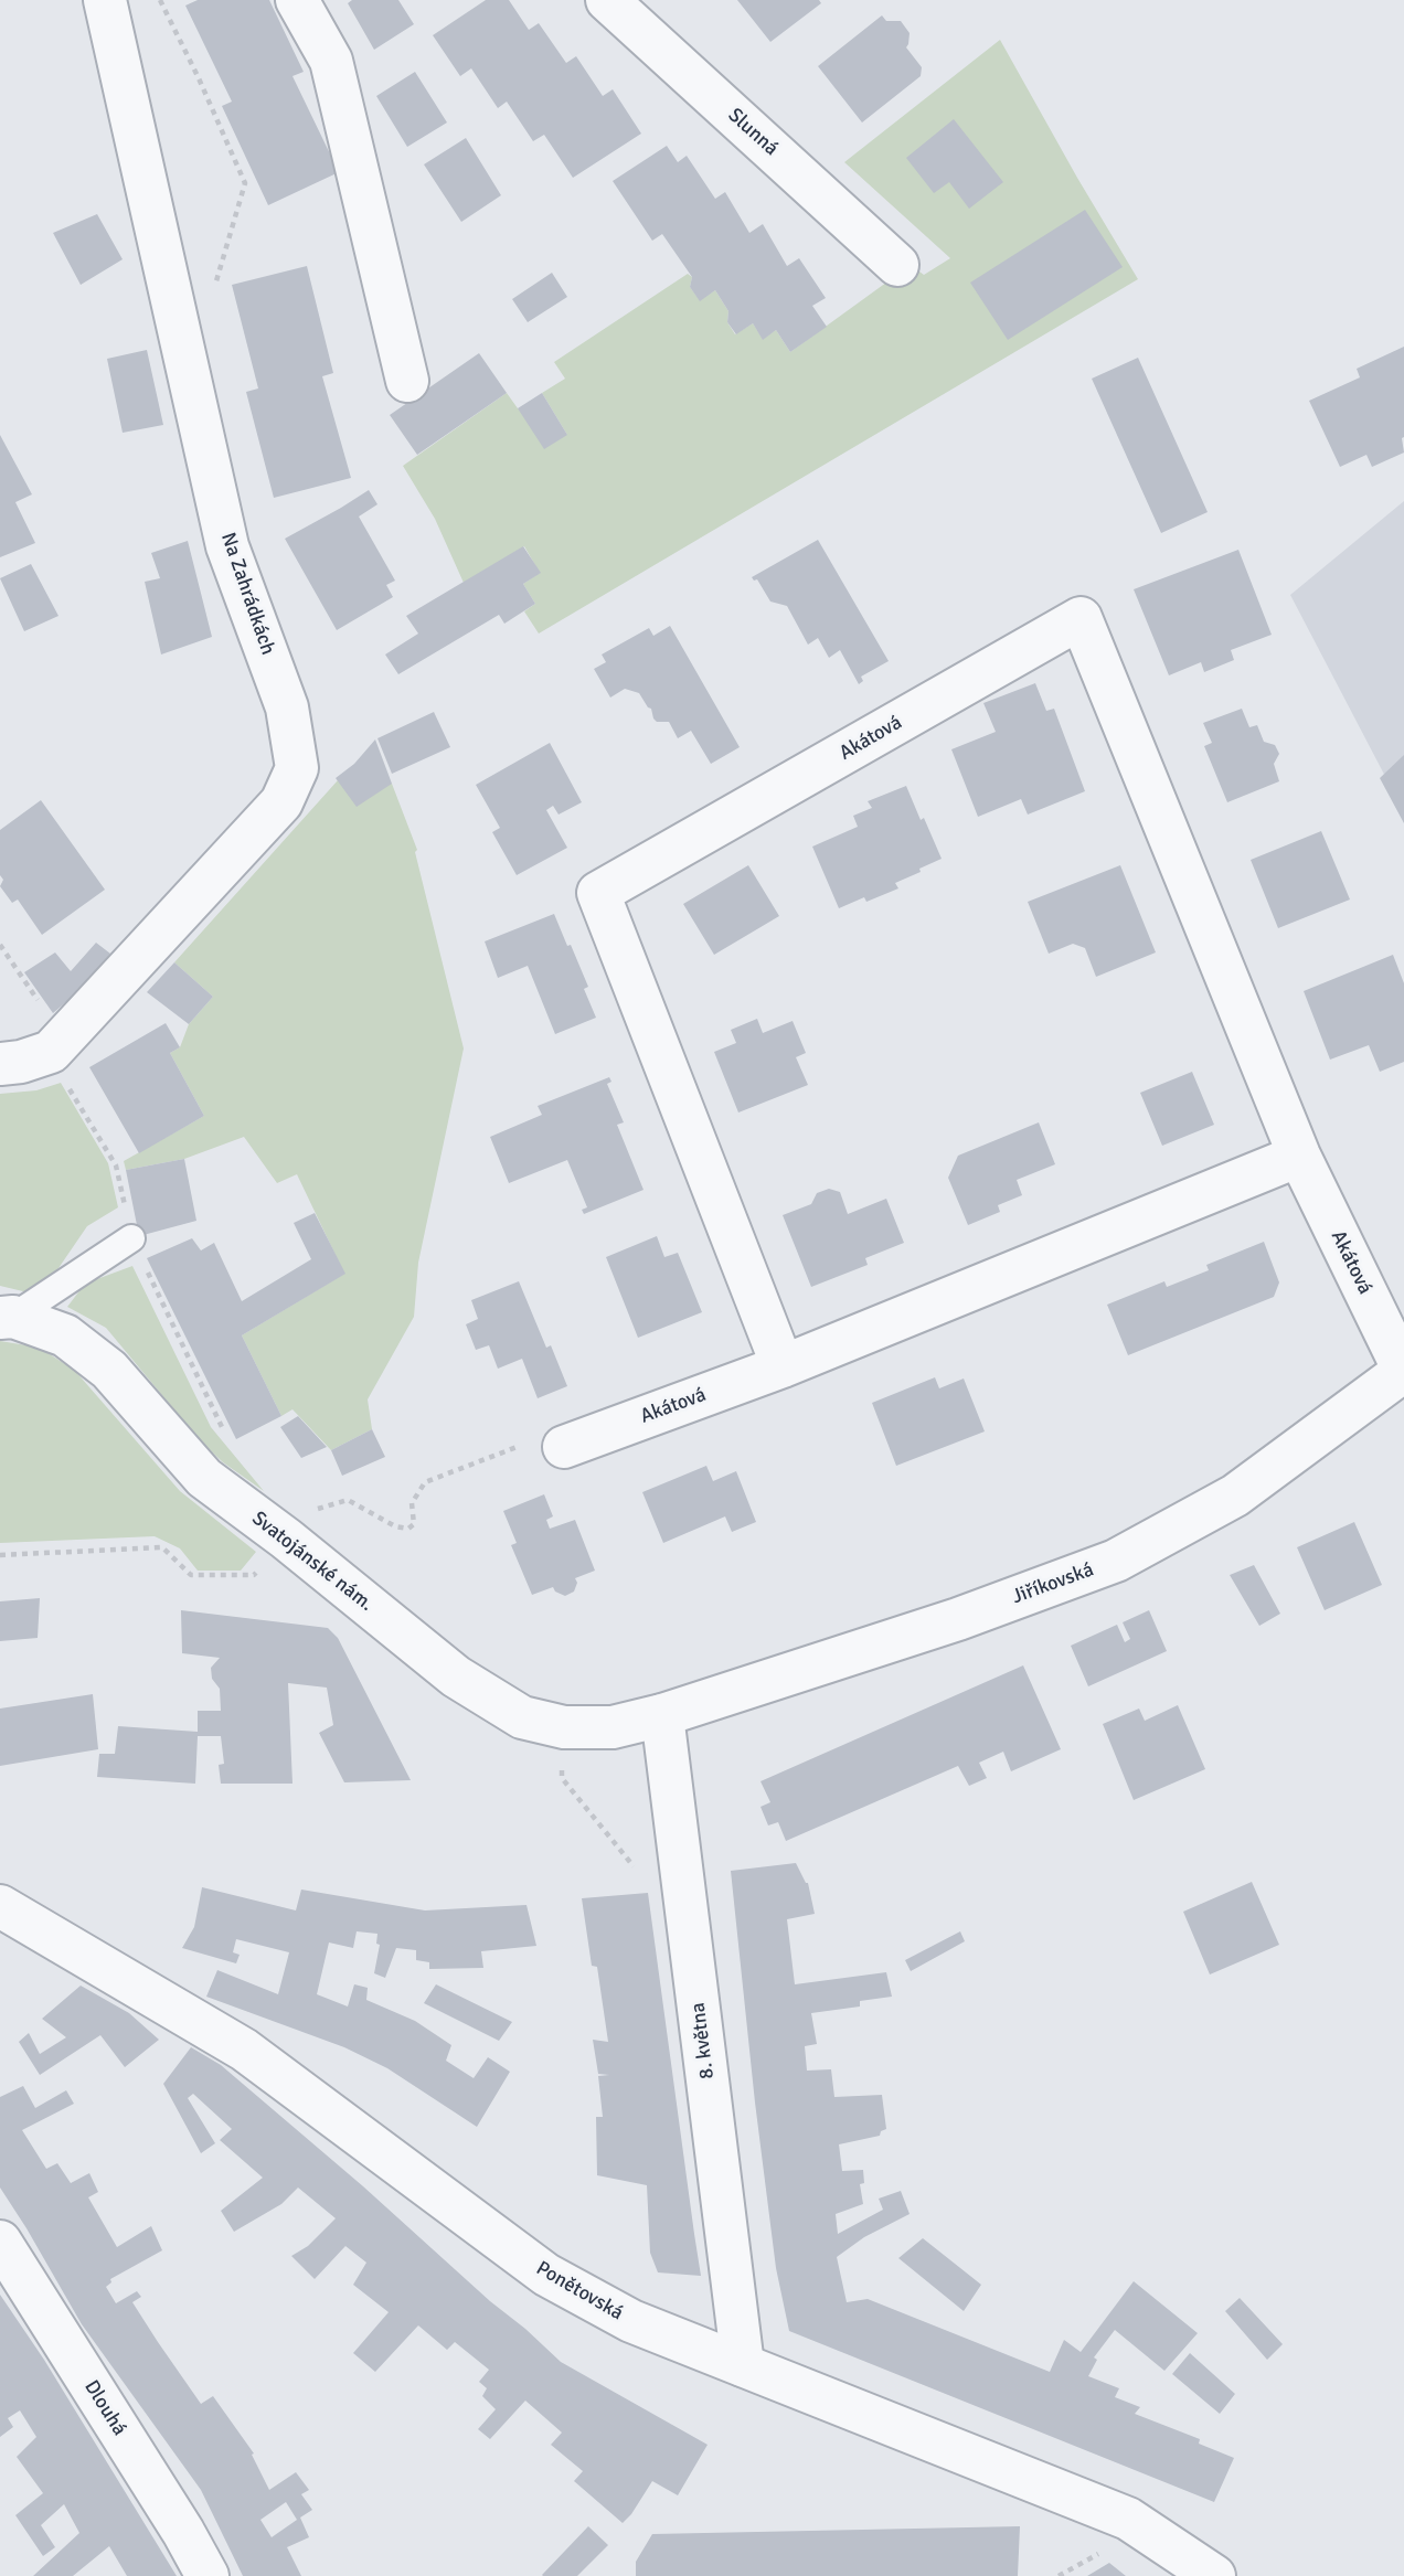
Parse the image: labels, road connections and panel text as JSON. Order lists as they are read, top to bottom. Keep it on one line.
{"streets":{"street":["Slunná","Na Zahrádkách","Akátová","Svatojánské nám.","Jiříkovská","8. května","Ponětovská","Dlouhá"]},"crossings":[["Akátová","Jiříkovská"],["Svatojánské nám.","Jiříkovská"],["Svatojánské nám.","8. května"],["Jiříkovská","8. května"],["8. května","Ponětovská"]]}
